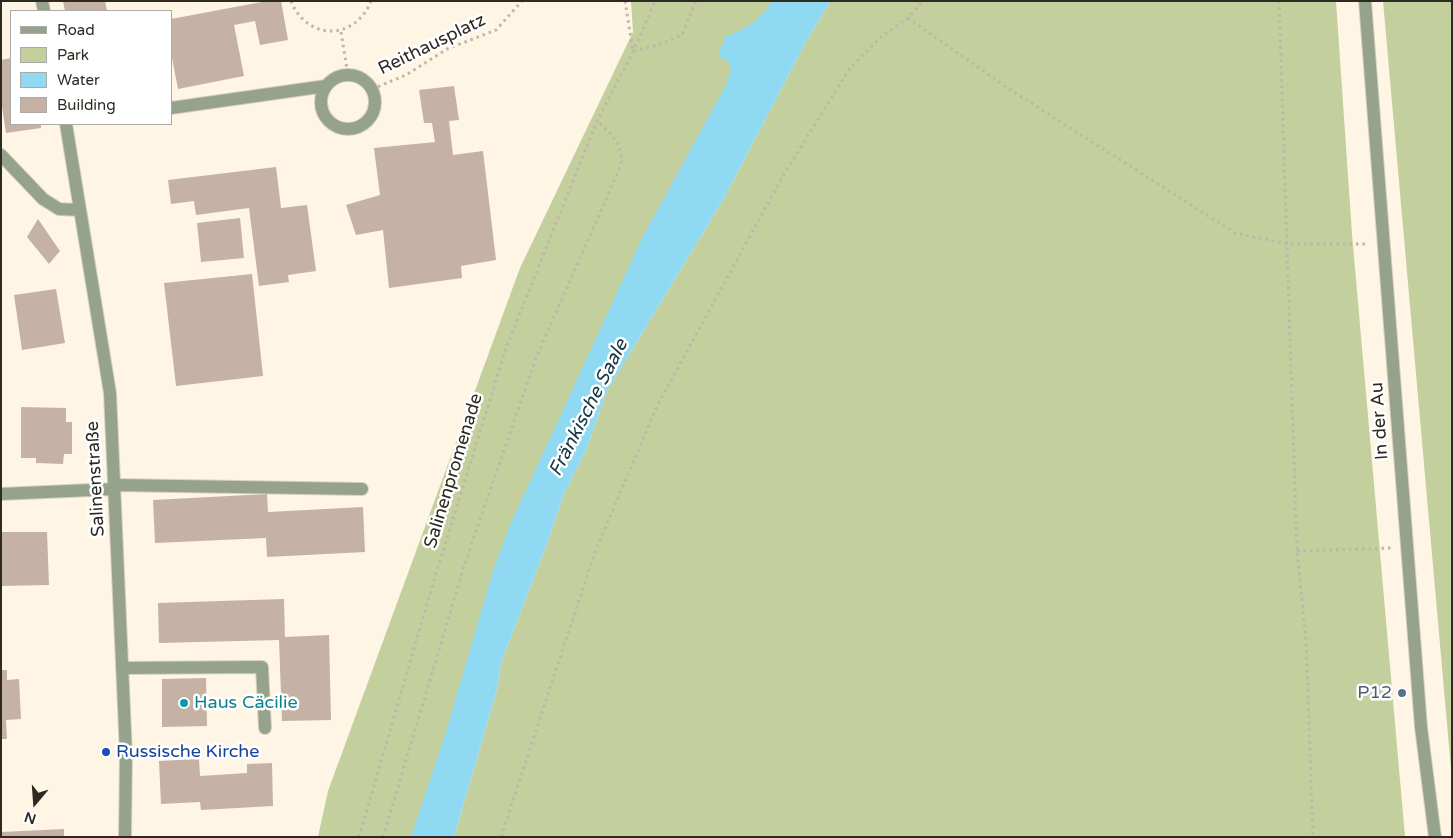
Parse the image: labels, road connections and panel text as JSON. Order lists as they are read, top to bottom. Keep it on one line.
{"streets":{"street":["In der Au","Salinenstraße"],"path":["Reithausplatz","Salinenpromenade"]},"water":["Fränkische Saale"],"places":["P12","Haus Cäcilie","Russische Kirche"],"legend":["Road","Park","Water","Building"],"north":"bottom"}
